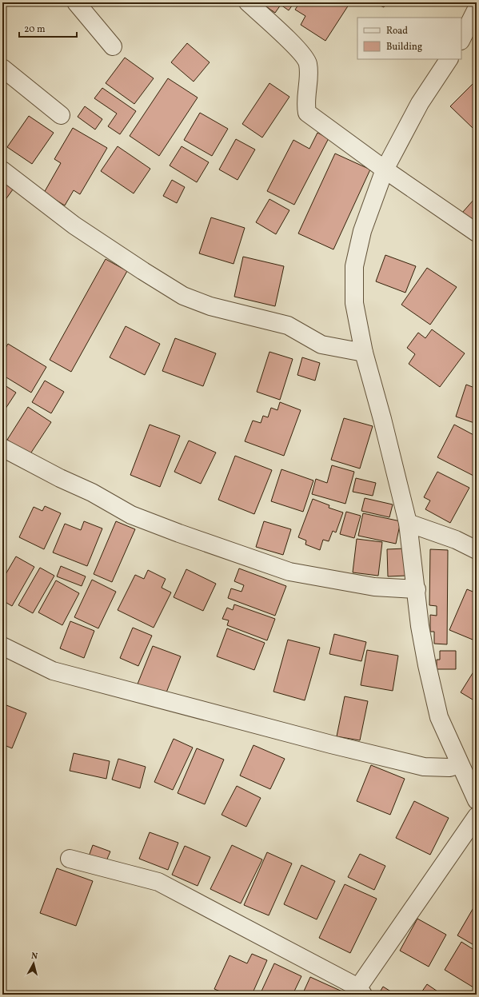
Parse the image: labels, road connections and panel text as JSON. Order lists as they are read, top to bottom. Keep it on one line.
{"legend":["Road","Building"],"scale_bar":"20 m","north":"top"}
